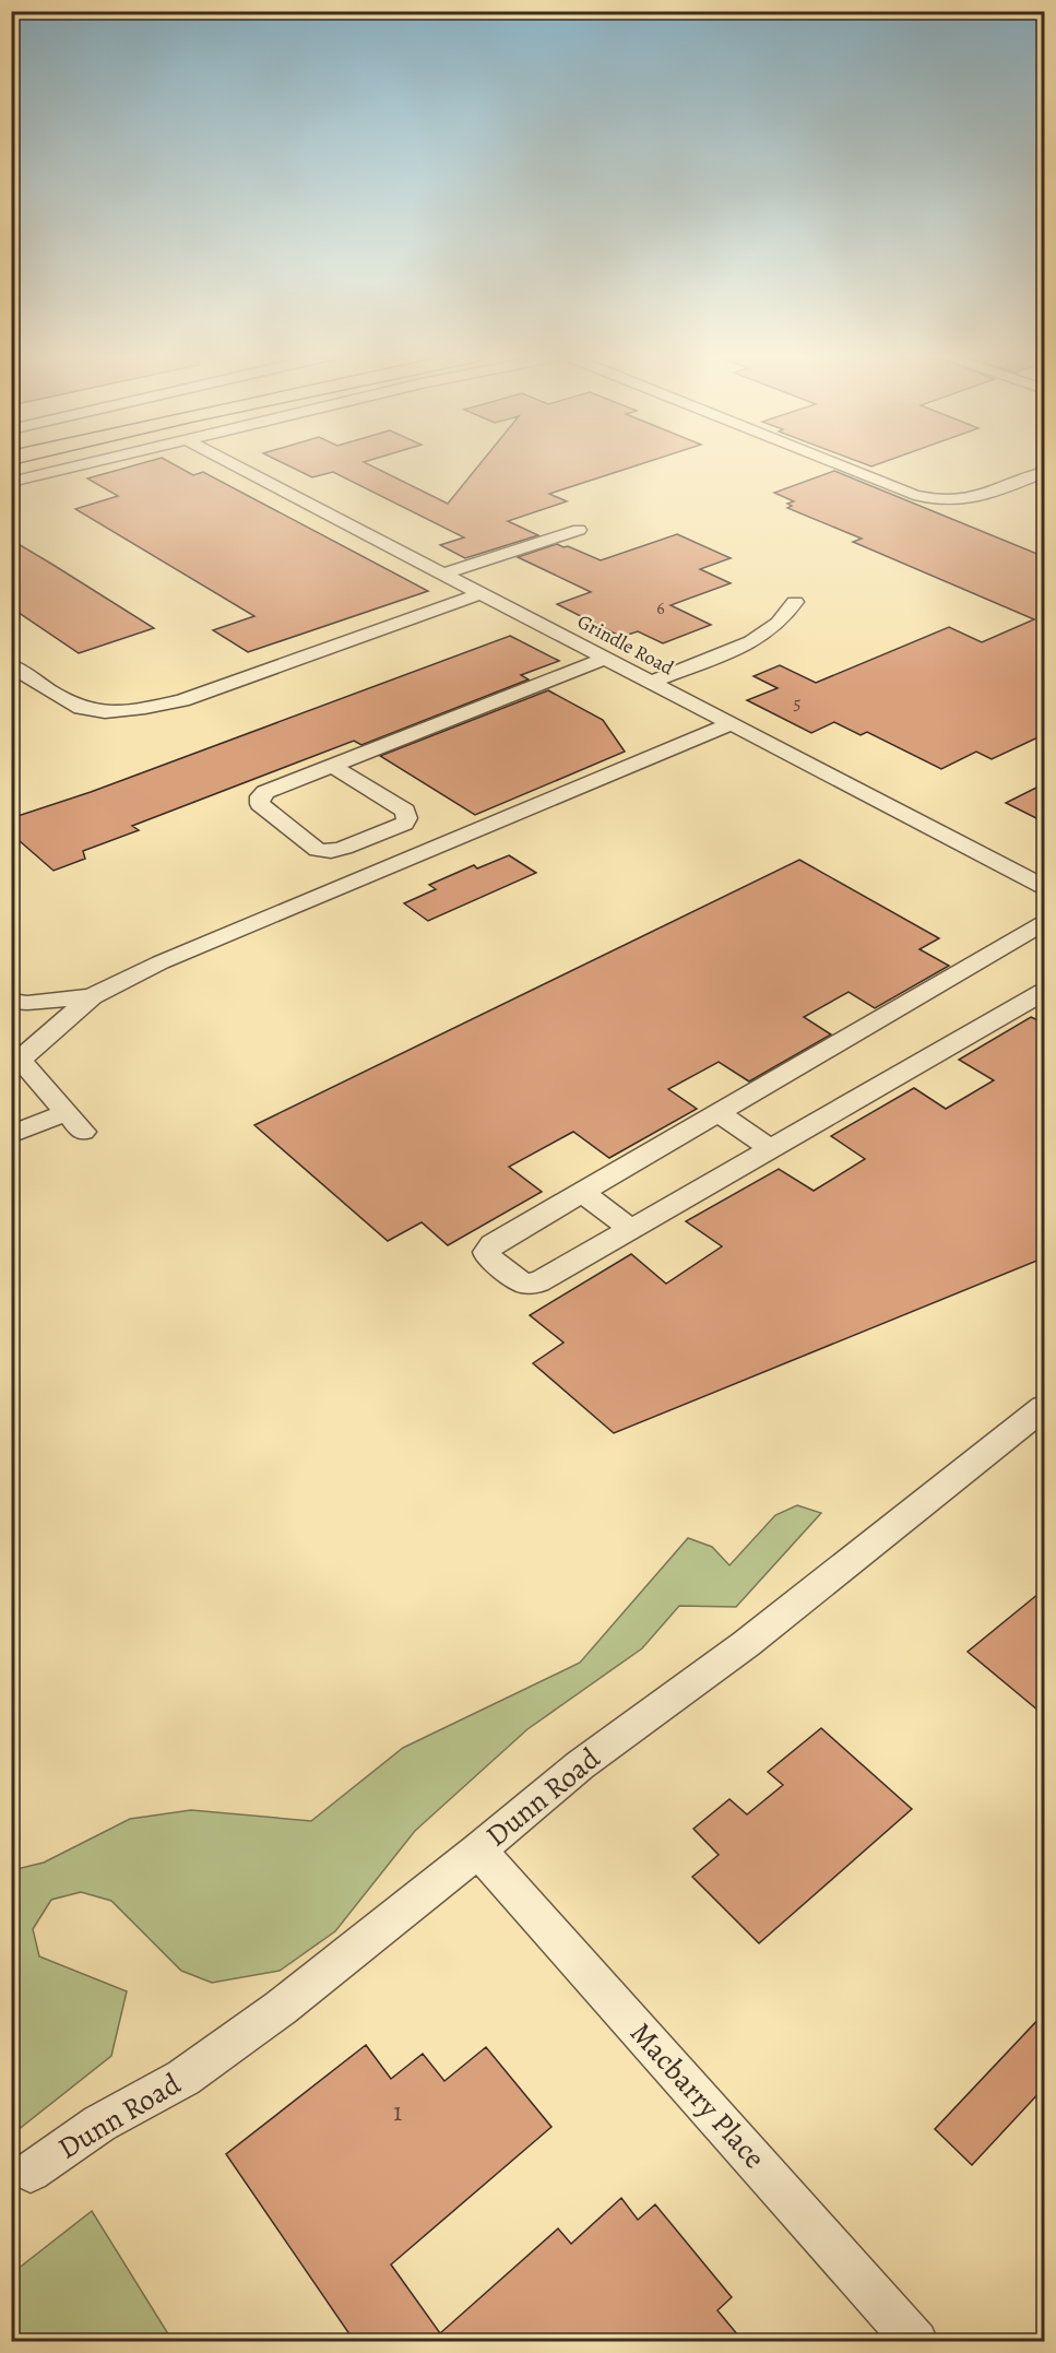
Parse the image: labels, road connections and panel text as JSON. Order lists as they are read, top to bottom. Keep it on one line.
{"streets":{"street":["Grindle Road","Dunn Road","Macbarry Place"]},"crossings":[["Dunn Road","Macbarry Place"]],"house_numbers":["6","5","1"]}
